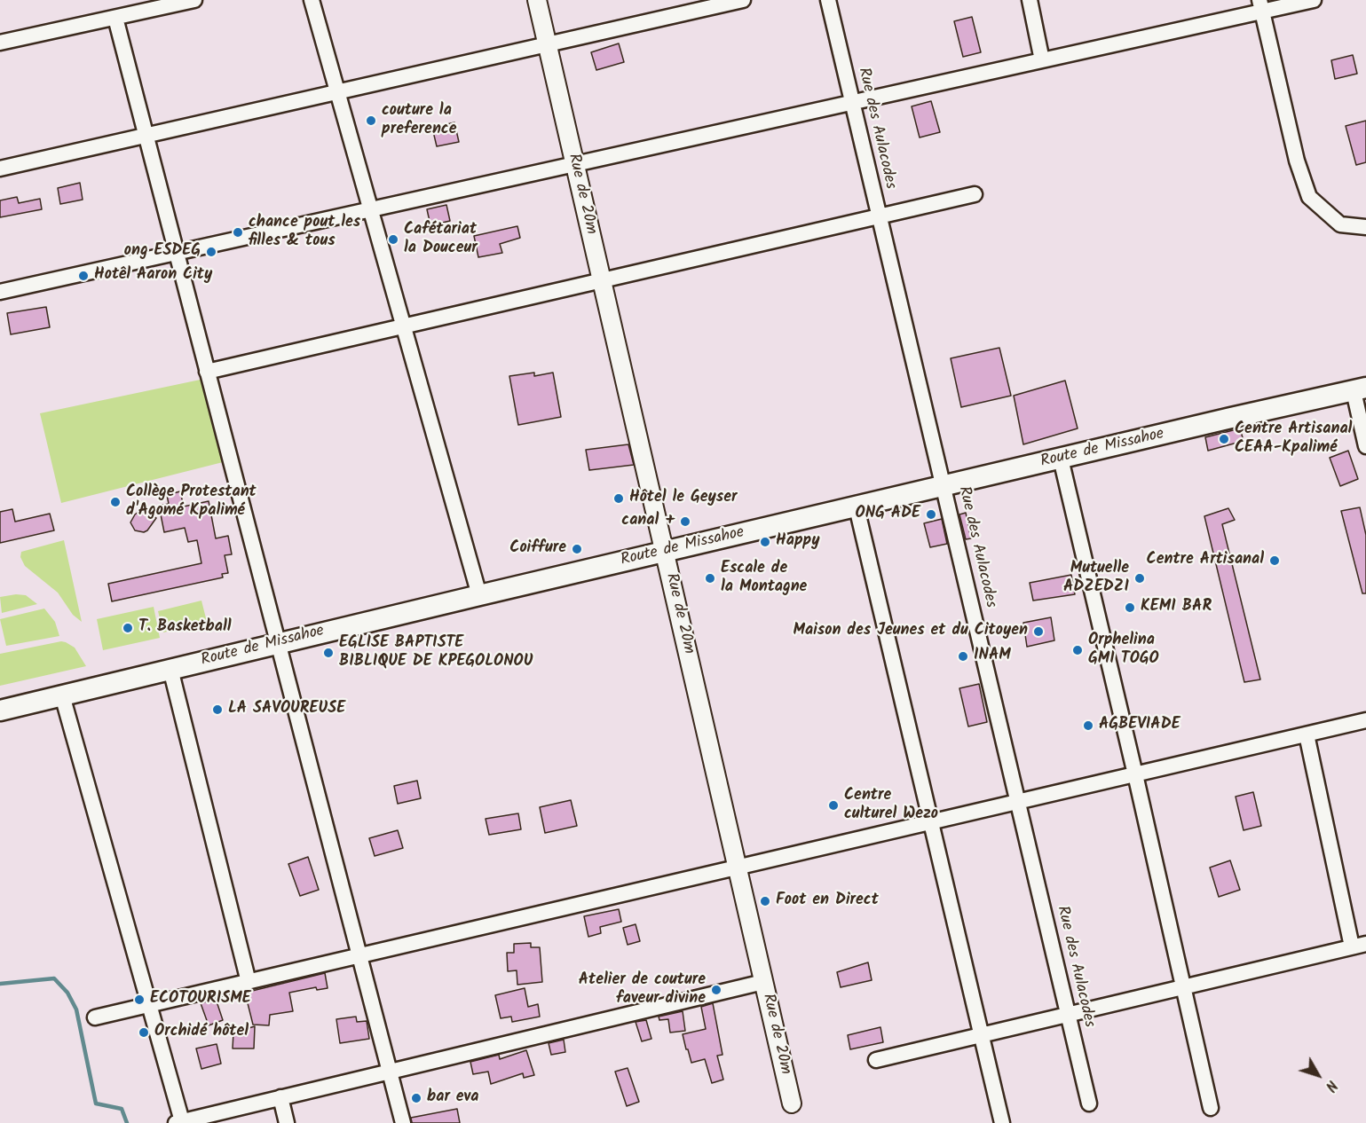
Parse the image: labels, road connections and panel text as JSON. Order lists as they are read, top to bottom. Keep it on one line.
{"streets":{"main road":["Route de Missahoe"],"street":["Rue des Aulacodes","Rue de 20m"]},"crossings":[["Rue des Aulacodes","Route de Missahoe"],["Rue de 20m","Route de Missahoe"]],"places":["couture la preference","chance pout les filles & tous","Cafétariat la Douceur","ong ESDEG","Hotêl Aaron City","Centre Artisanal CEAA-Kpalimé","Hôtel le Geyser","Collège Protestant d'Agomé Kpalimé","ONG ADE","canal +","Happy","Coiffure","Centre Artisanal","Escale de la Montagne","Mutuelle ADZEDZI","KEMI BAR","T. Basketball","Maison des Jeunes et du Citoyen","Orphelina GMI TOGO","EGLISE BAPTISTE BIBLIQUE DE KPEGOLONOU","INAM","LA SAVOUREUSE","AGBEVIADE","Centre culturel Wezo","Foot en Direct","Atelier de couture faveur divine","ECOTOURISME","Orchidé hôtel","bar eva"],"north":"bottom right"}
